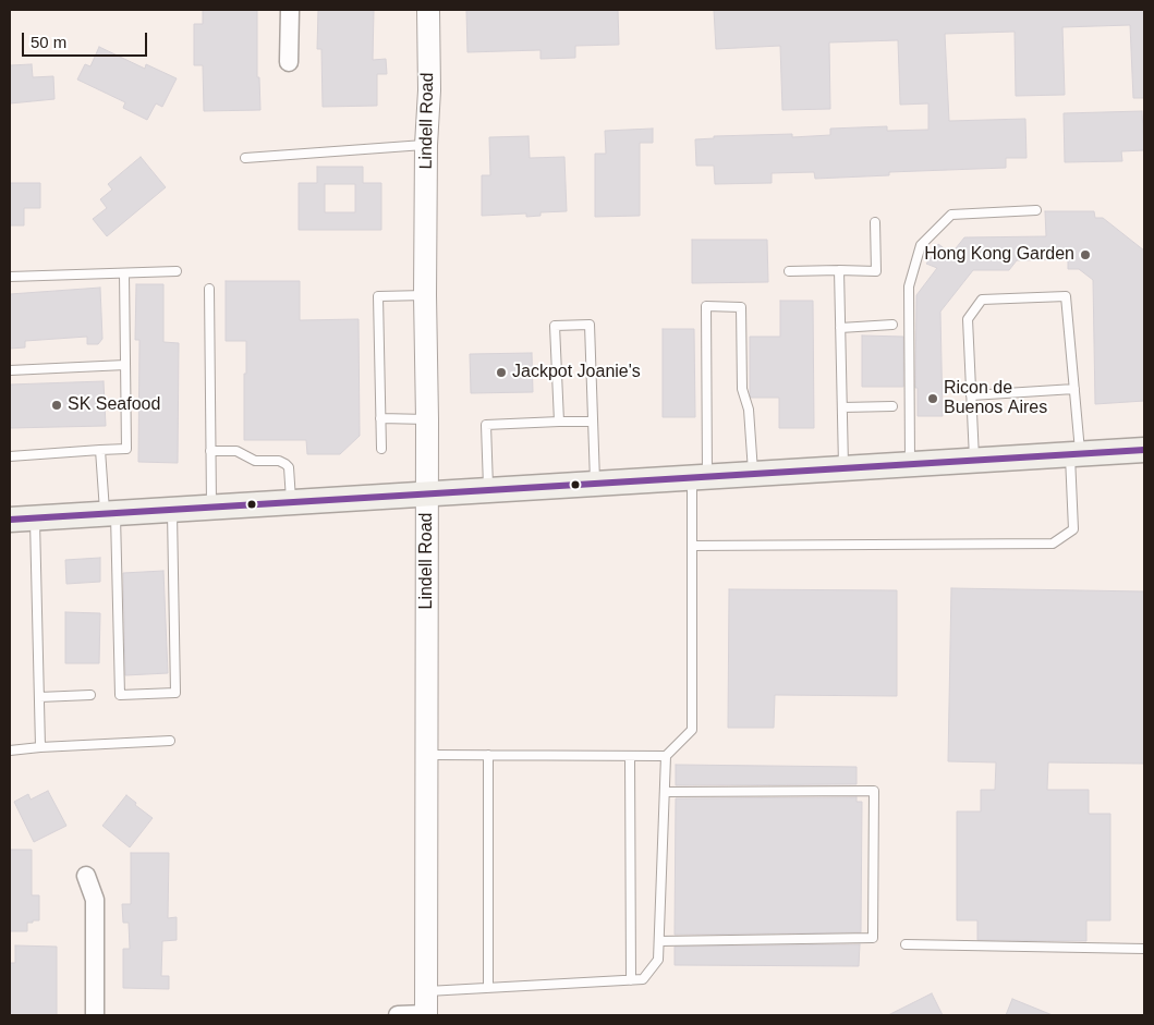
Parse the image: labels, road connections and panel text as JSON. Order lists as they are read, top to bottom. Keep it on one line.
{"streets":{"street":["Lindell Road"]},"places":["Hong Kong Garden","Jackpot Joanie's","Ricon de Buenos Aires","SK Seafood"],"scale_bar":"50 m"}
